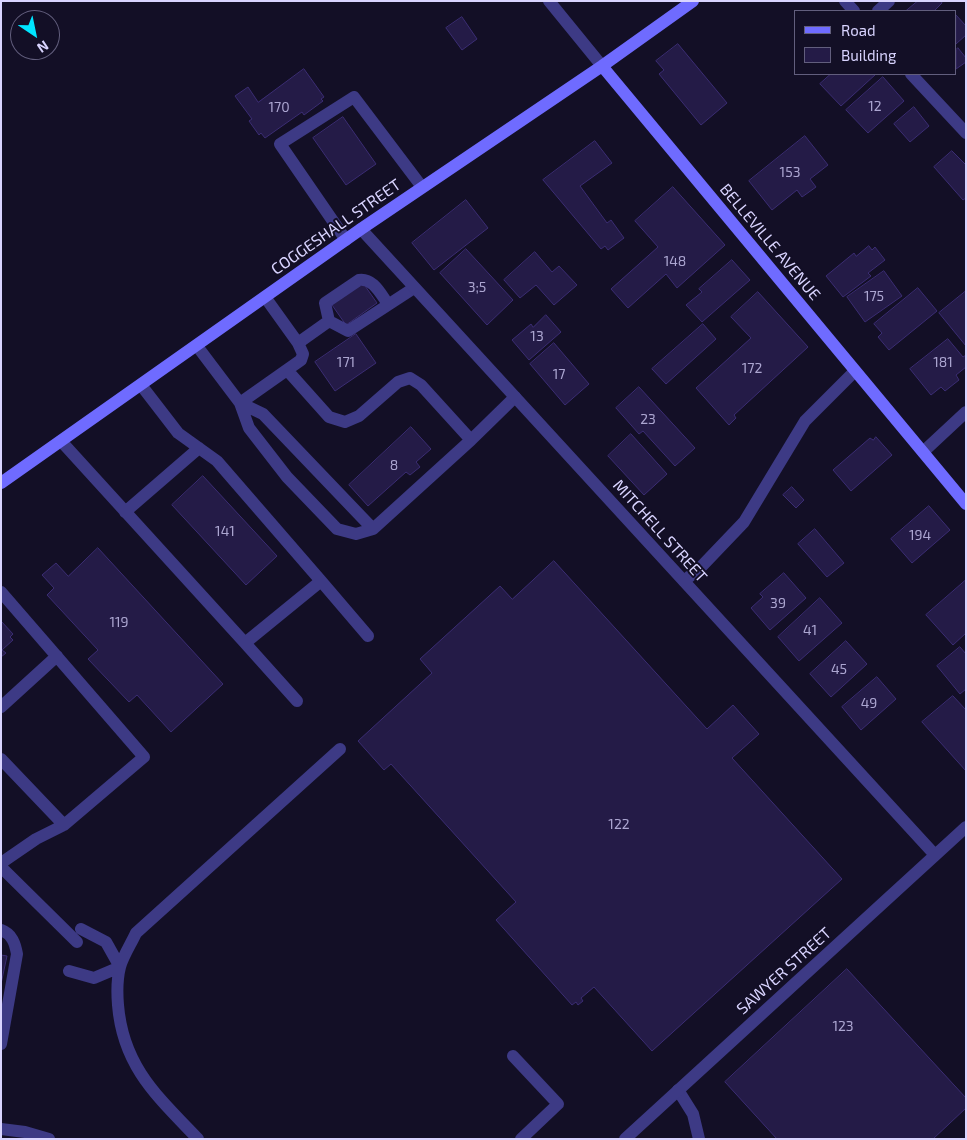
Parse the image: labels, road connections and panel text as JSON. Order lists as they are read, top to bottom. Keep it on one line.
{"streets":{"main road":["COGGESHALL STREET","BELLEVILLE AVENUE"],"street":["MITCHELL STREET","SAWYER STREET"]},"crossings":[["COGGESHALL STREET","BELLEVILLE AVENUE"],["COGGESHALL STREET","MITCHELL STREET"],["MITCHELL STREET","SAWYER STREET"]],"house_numbers":["12","170","153","148","3;5","175","13","171","181","172","17","23","8","141","194","39","119","41","45","49","122","123"],"legend":["Road","Building"],"north":"bottom right"}
